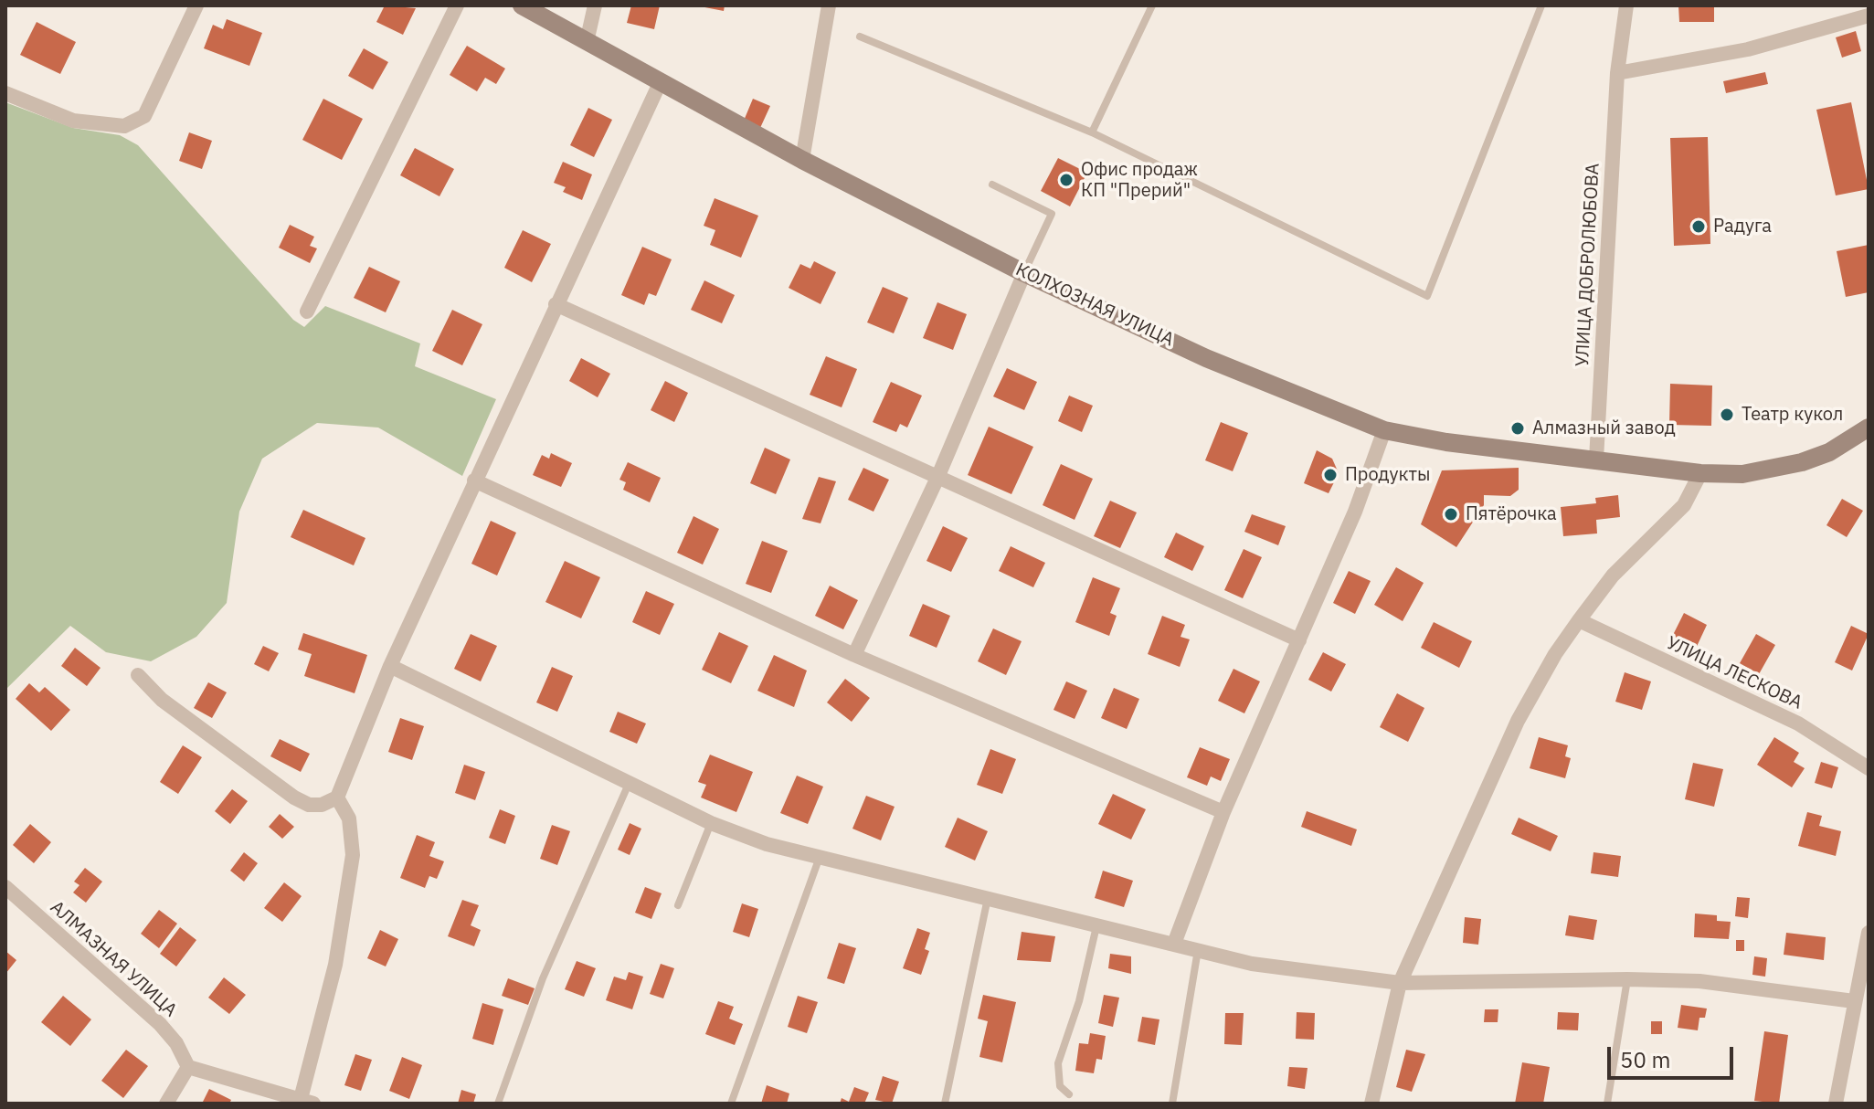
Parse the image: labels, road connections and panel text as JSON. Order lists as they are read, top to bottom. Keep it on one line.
{"streets":{"main road":["КОЛХОЗНАЯ УЛИЦА"],"street":["УЛИЦА ДОБРОЛЮБОВА","УЛИЦА ЛЕСКОВА","АЛМАЗНАЯ УЛИЦА"]},"crossings":[["УЛИЦА ДОБРОЛЮБОВА","КОЛХОЗНАЯ УЛИЦА"]],"places":["Офис продаж КП \"Прерий\"","Радуга","Театр кукол","Алмазный завод","Продукты","Пятёрочка"],"scale_bar":"50 m"}
